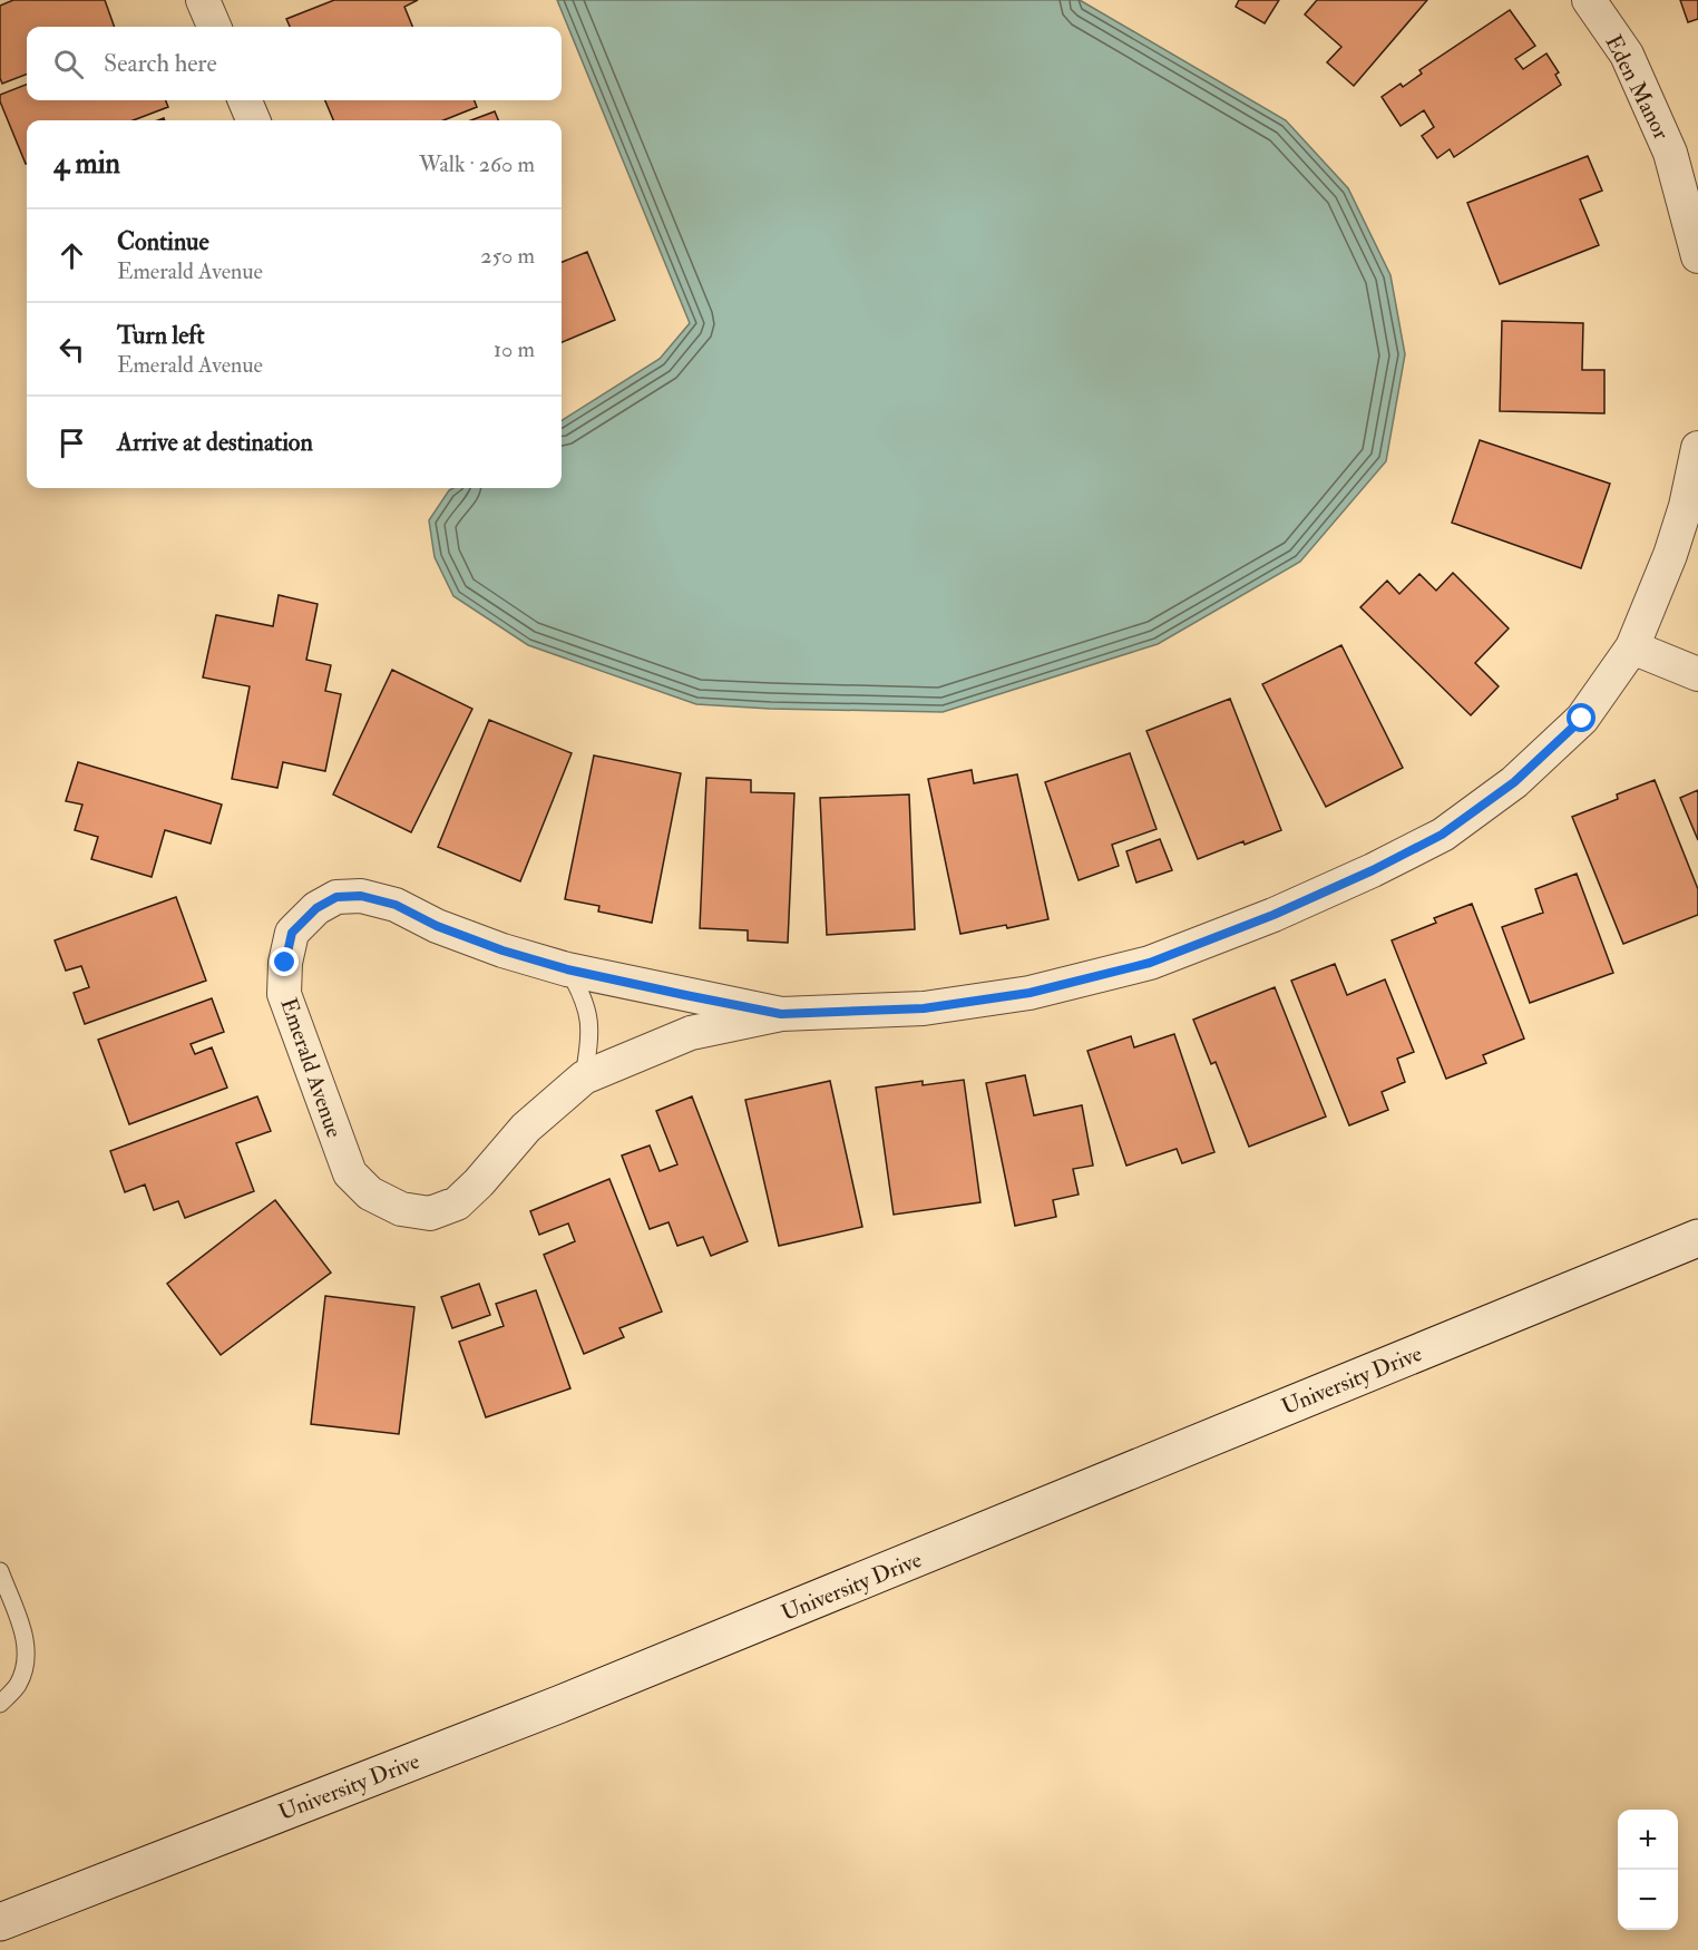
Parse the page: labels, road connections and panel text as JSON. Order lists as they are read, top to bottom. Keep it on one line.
{"streets":{"main road":["University Drive"],"street":["Eden Manor","Emerald Avenue"]},"page":{"search":"Search here","heading":["4 min","Walk · 260 m"],"list":[["Continue","Emerald Avenue","250 m"],["Turn left","Emerald Avenue","10 m"],"Arrive at destination"],"map_buttons":["+","−"]}}
